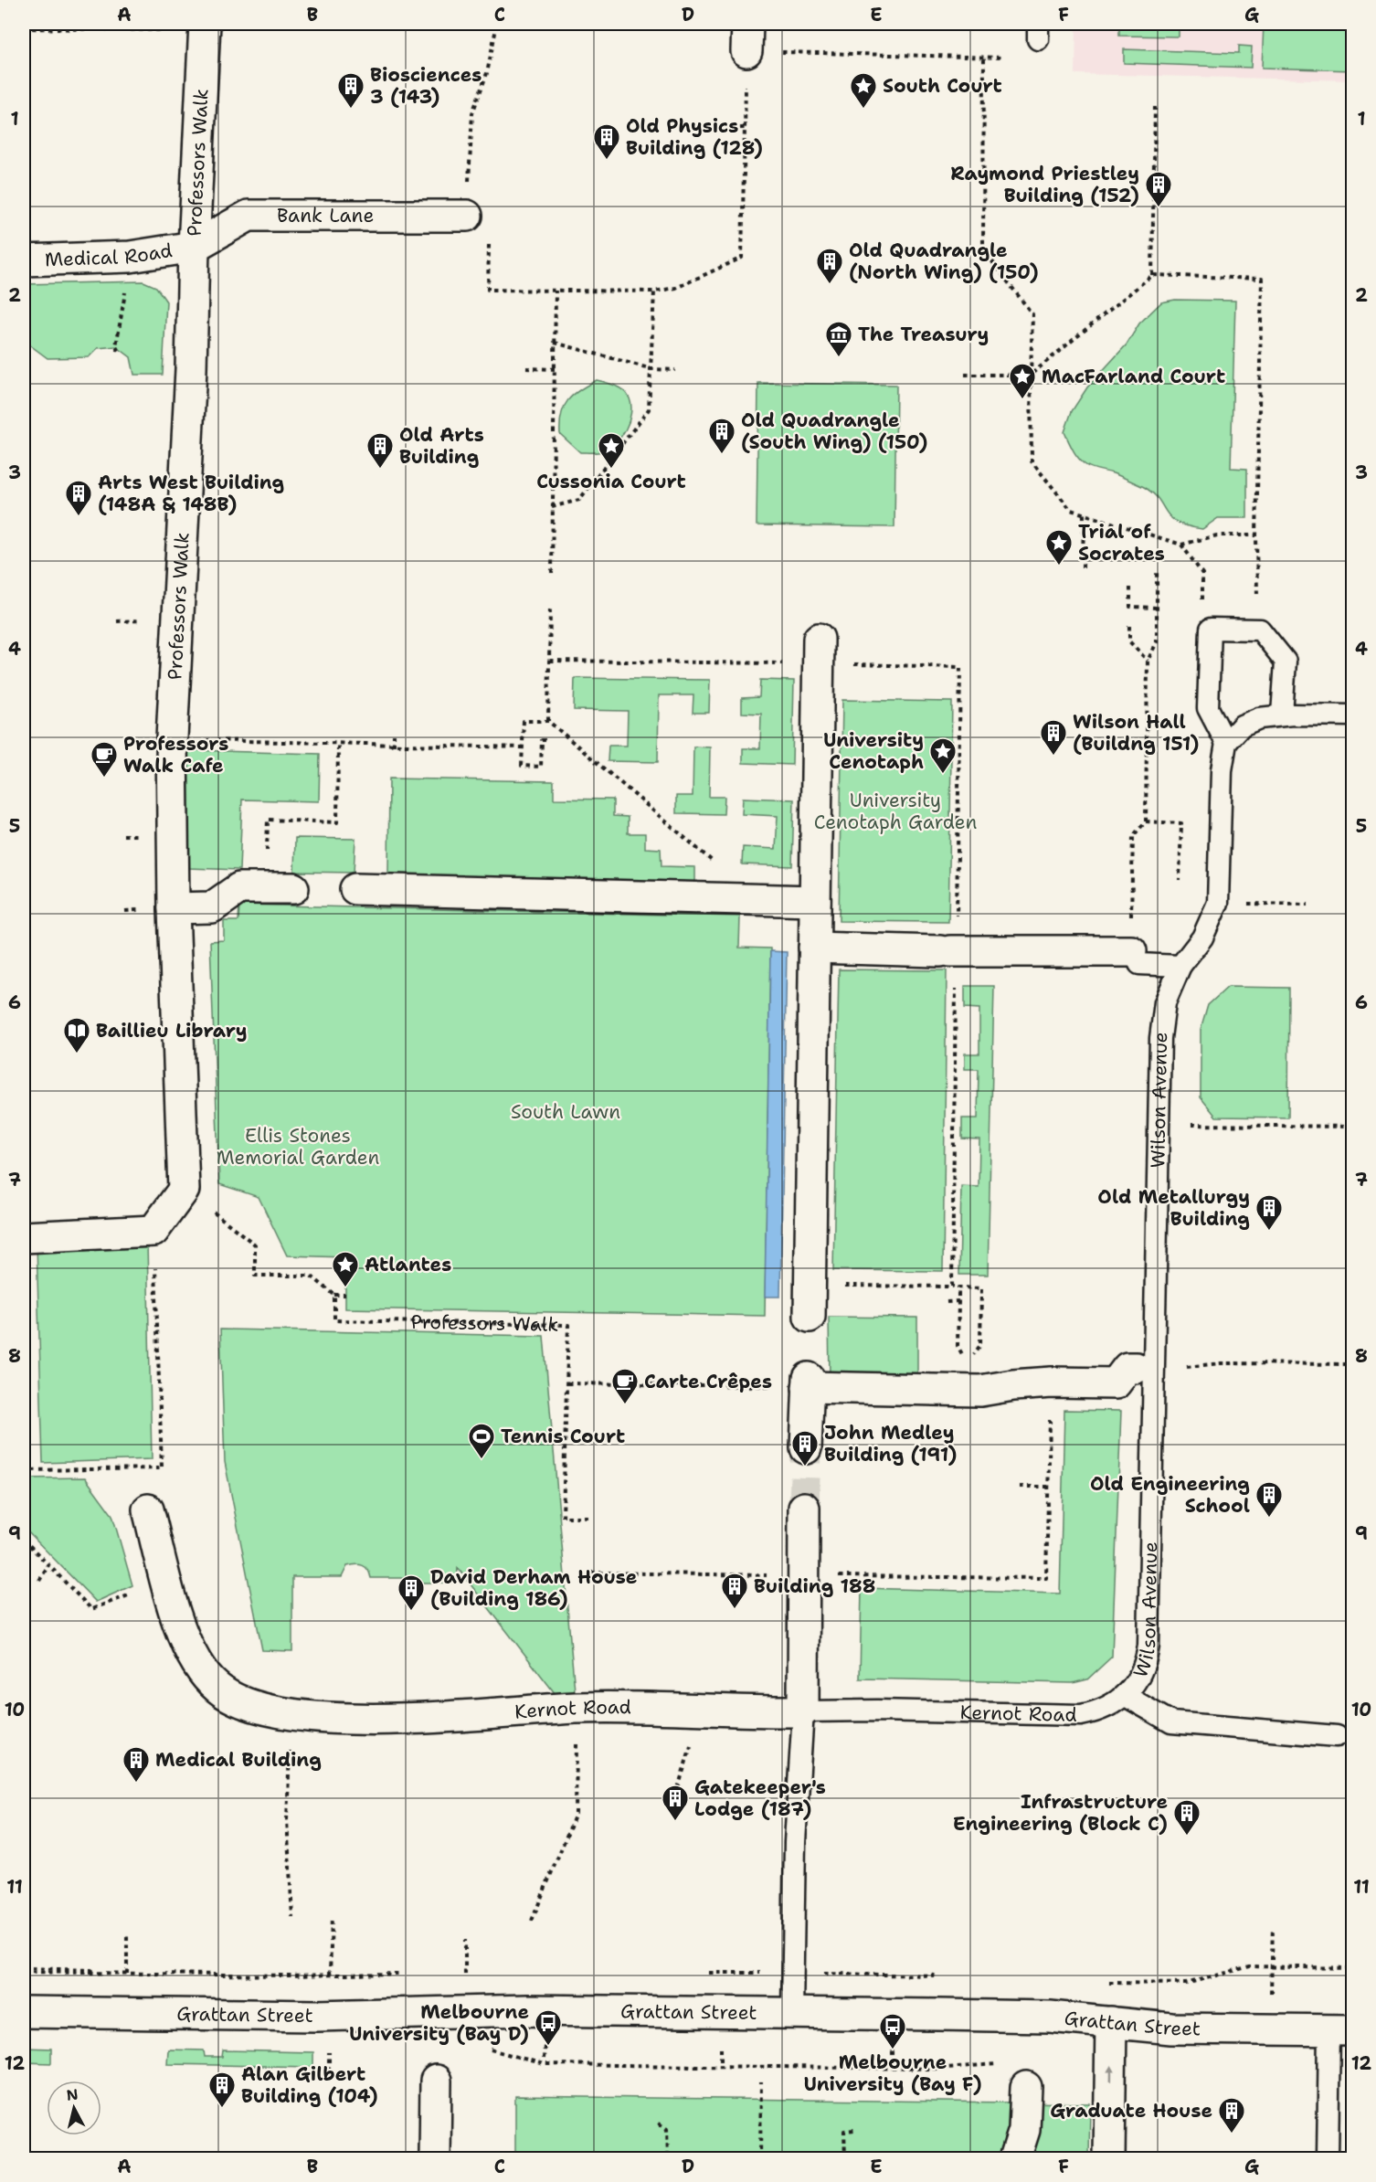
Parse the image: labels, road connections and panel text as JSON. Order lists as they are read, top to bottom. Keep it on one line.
{"streets":{"street":["Professors Walk","Bank Lane","Medical Road","Kernot Road","Grattan Street"],"lane":["Wilson Avenue"]},"crossings":[["Professors Walk","Bank Lane"],["Professors Walk","Medical Road"],["Bank Lane","Medical Road"],["Wilson Avenue","Kernot Road"]],"parks":["University Cenotaph Garden","South Lawn","Ellis Stones Memorial Garden"],"places":{"building":["Biosciences 3 (143)","Old Physics Building (128)","Raymond Priestley Building (152)","Old Quadrangle (North Wing) (150)","Old Quadrangle (South Wing) (150)","Old Arts Building","Arts West Building (148A & 148B)","Wilson Hall (Buildng 151)","Old Metallurgy Building","John Medley Building (191)","Old Engineering School","Building 188","David Derham House (Building 186)","Medical Building","Gatekeeper's Lodge (187)","Infrastructure Engineering (Block C)","Alan Gilbert Building (104)","Graduate House"],"place":["South Court","MacFarland Court","Cussonia Court","Trial of Socrates","University Cenotaph","Atlantes"],"museum":["The Treasury"],"cafe":["Professors Walk Cafe","Carte Crêpes"],"library":["Baillieu Library"],"sports":["Tennis Court"],"bus stop":["Melbourne University (Bay D)","Melbourne University (Bay F)"]},"north":"top","grid":{"columns":["A","B","C","D","E","F","G"],"rows":["1","2","3","4","5","6","7","8","9","10","11","12"]}}
